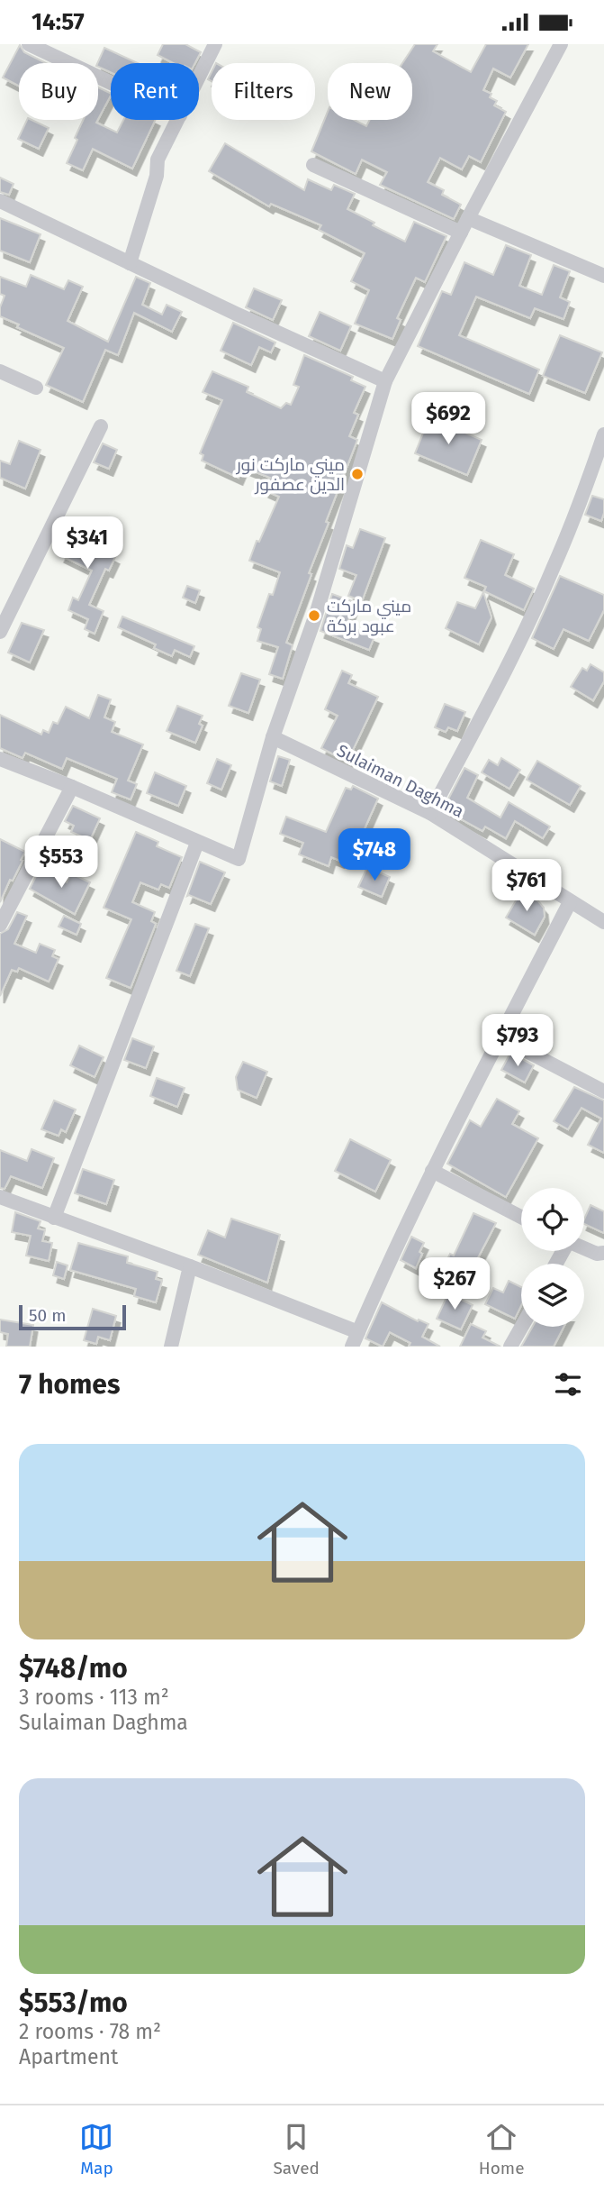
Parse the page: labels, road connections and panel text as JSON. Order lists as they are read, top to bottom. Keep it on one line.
{"streets":{"street":["Sulaiman Daghma"]},"places":["ميني ماركت نور الدين عصفور","ميني ماركت عبود بركة"],"scale_bar":"50 m","page":{"status":"14:57","chip":["Buy","Rent","Filters","New"],"price":["$692","$341","$748","$553","$761","$793","$267"],"scale":"50 m","heading":"7 homes","list":[{"name":"$748/mo","note":"3 rooms · 113 m² · Sulaiman Daghma"},{"name":"$553/mo","note":"2 rooms · 78 m² · Apartment"}],"tabs":["Map","Saved","Home"]}}
